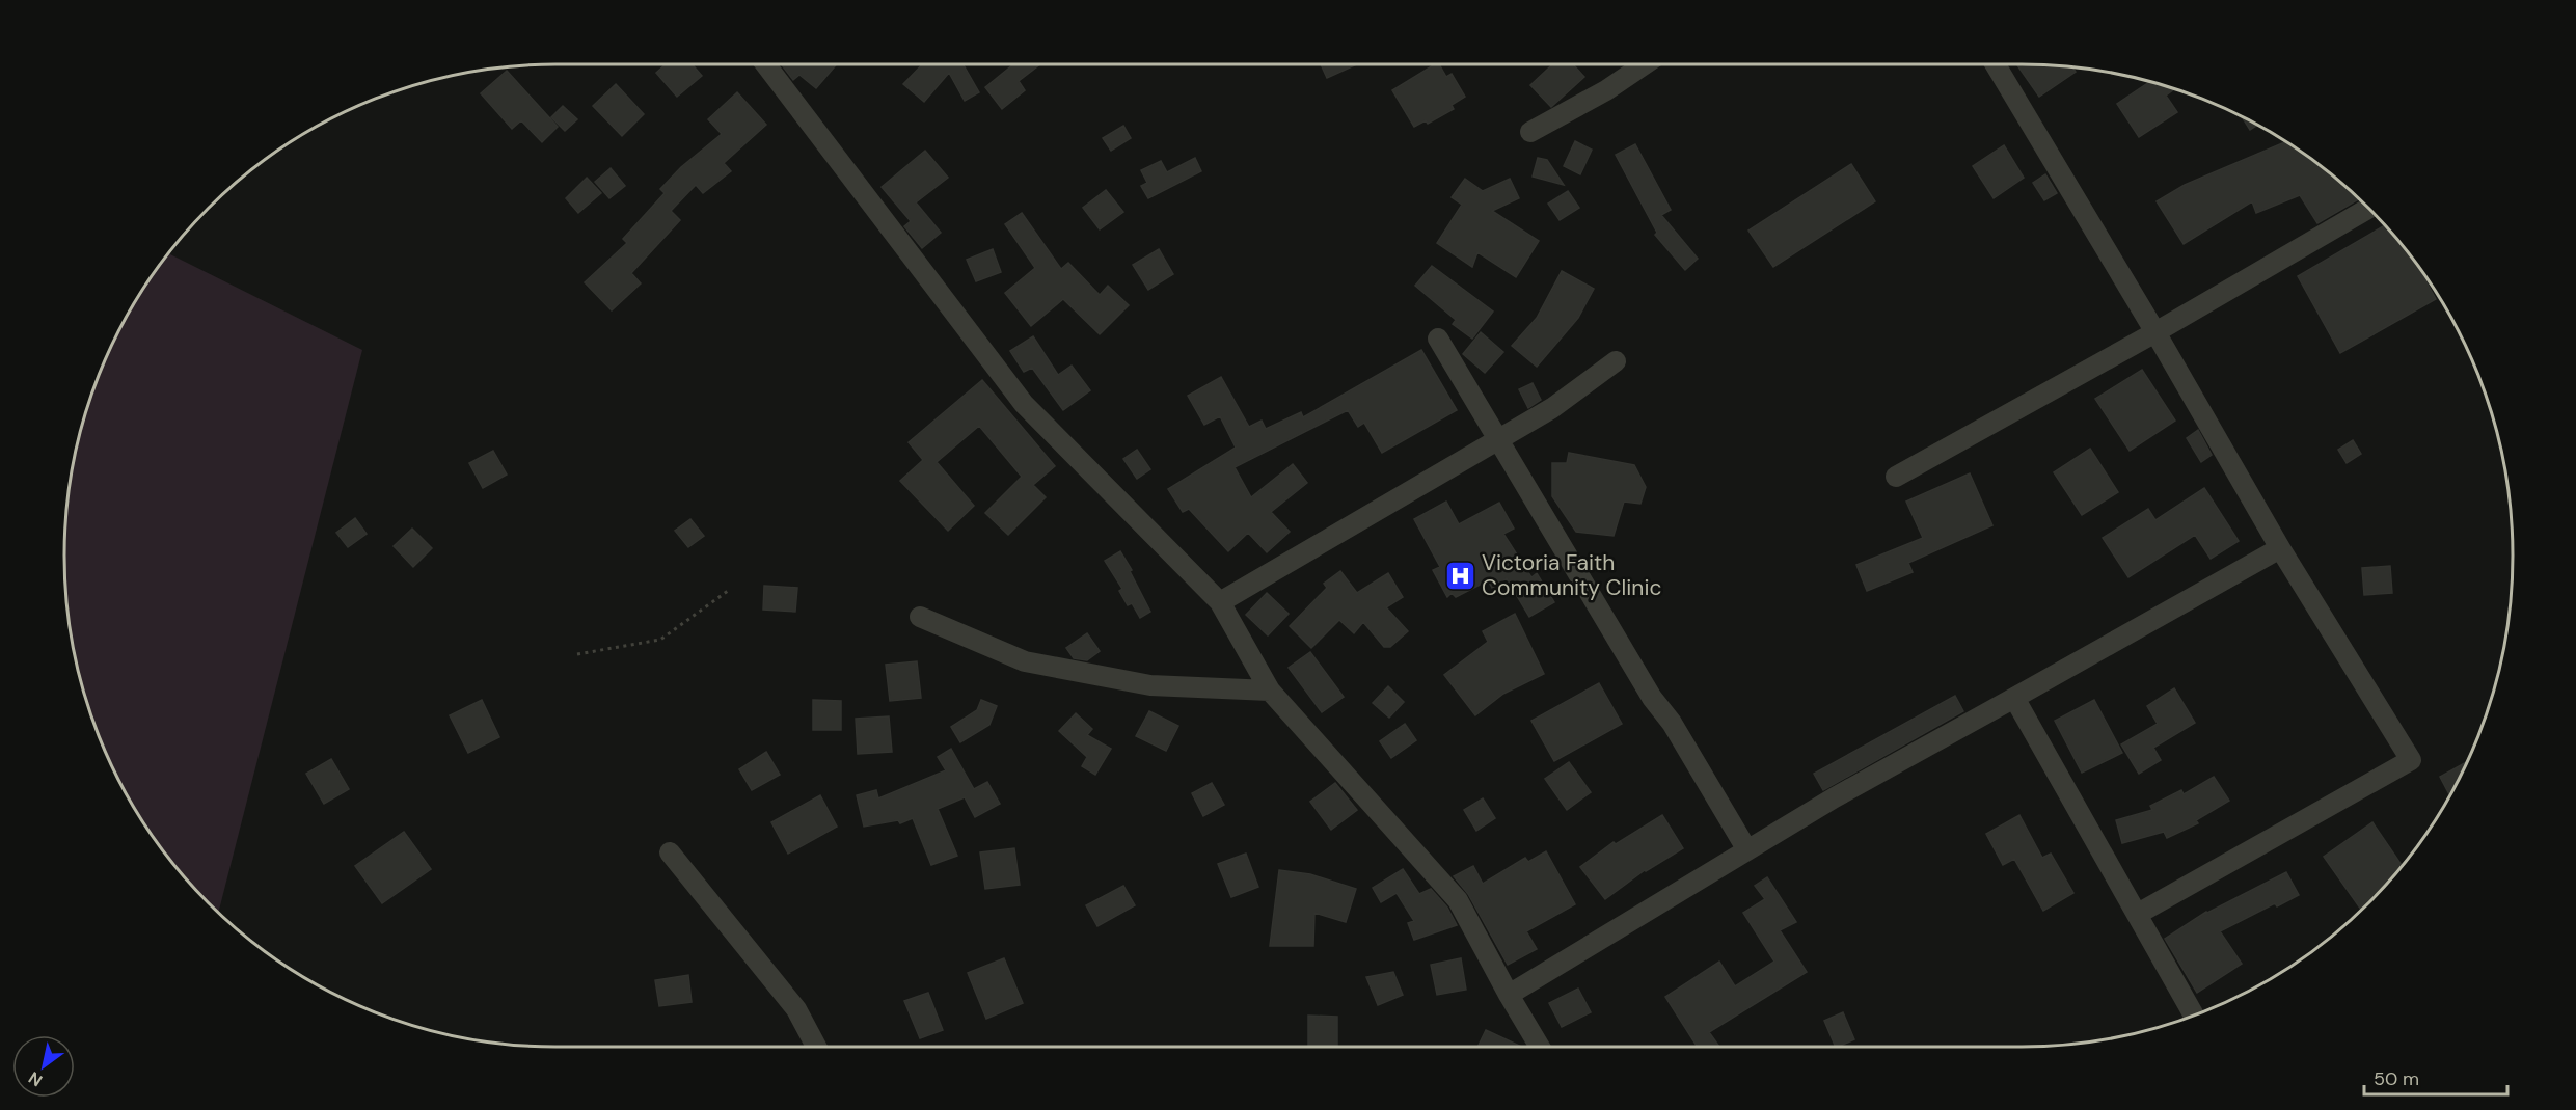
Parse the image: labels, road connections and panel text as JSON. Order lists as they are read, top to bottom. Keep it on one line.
{"places":{"hospital":["Victoria Faith Community Clinic"]},"scale_bar":"50 m","north":"bottom left"}
